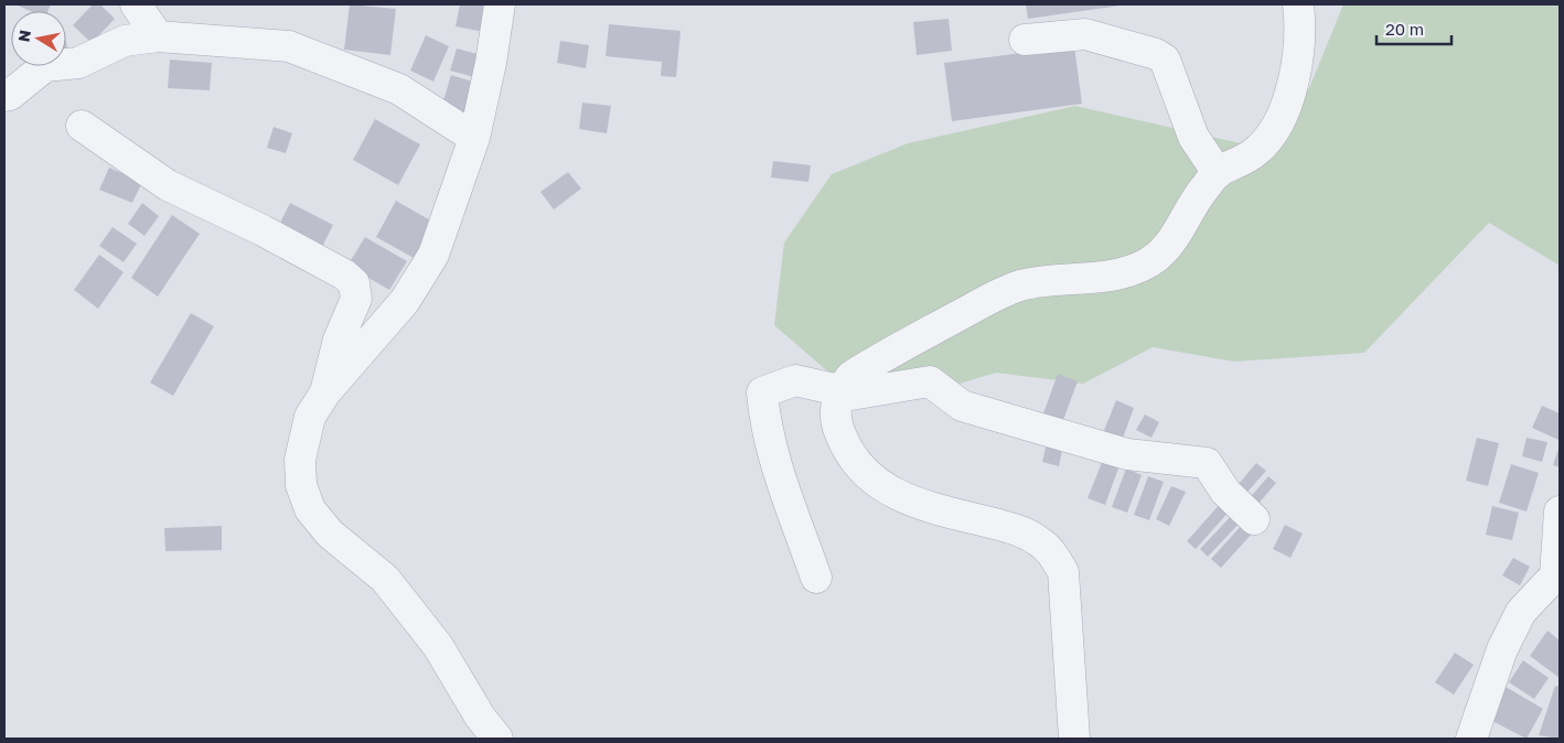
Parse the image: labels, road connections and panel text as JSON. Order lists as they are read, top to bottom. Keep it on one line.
{"scale_bar":"20 m","north":"left"}
